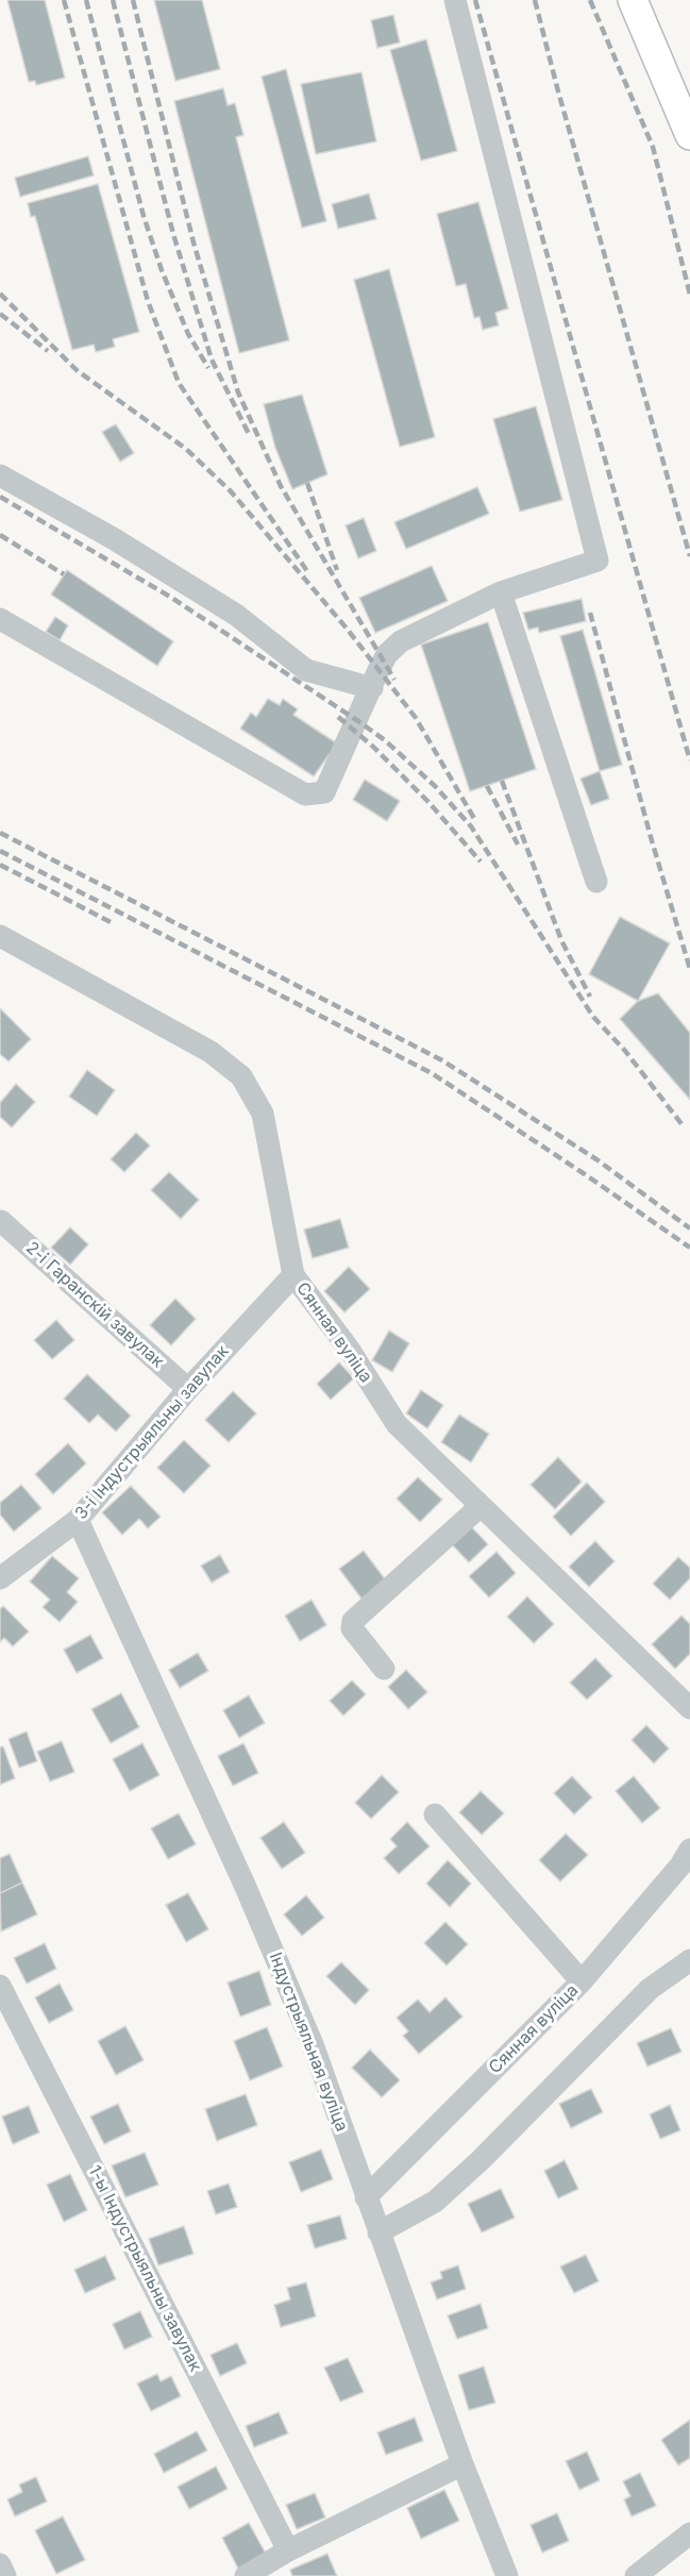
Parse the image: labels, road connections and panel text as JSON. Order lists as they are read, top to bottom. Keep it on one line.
{"streets":{"street":["2-і Гаранскій завулак","Сянная вуліца","3-і Індустрыяльны завулак","Індустрыяльная вуліца","1-ы Індустрыяльны завулак"]},"crossings":[["2-і Гаранскій завулак","3-і Індустрыяльны завулак"],["Сянная вуліца","3-і Індустрыяльны завулак"],["Сянная вуліца","Індустрыяльная вуліца"],["3-і Індустрыяльны завулак","Індустрыяльная вуліца"]]}
